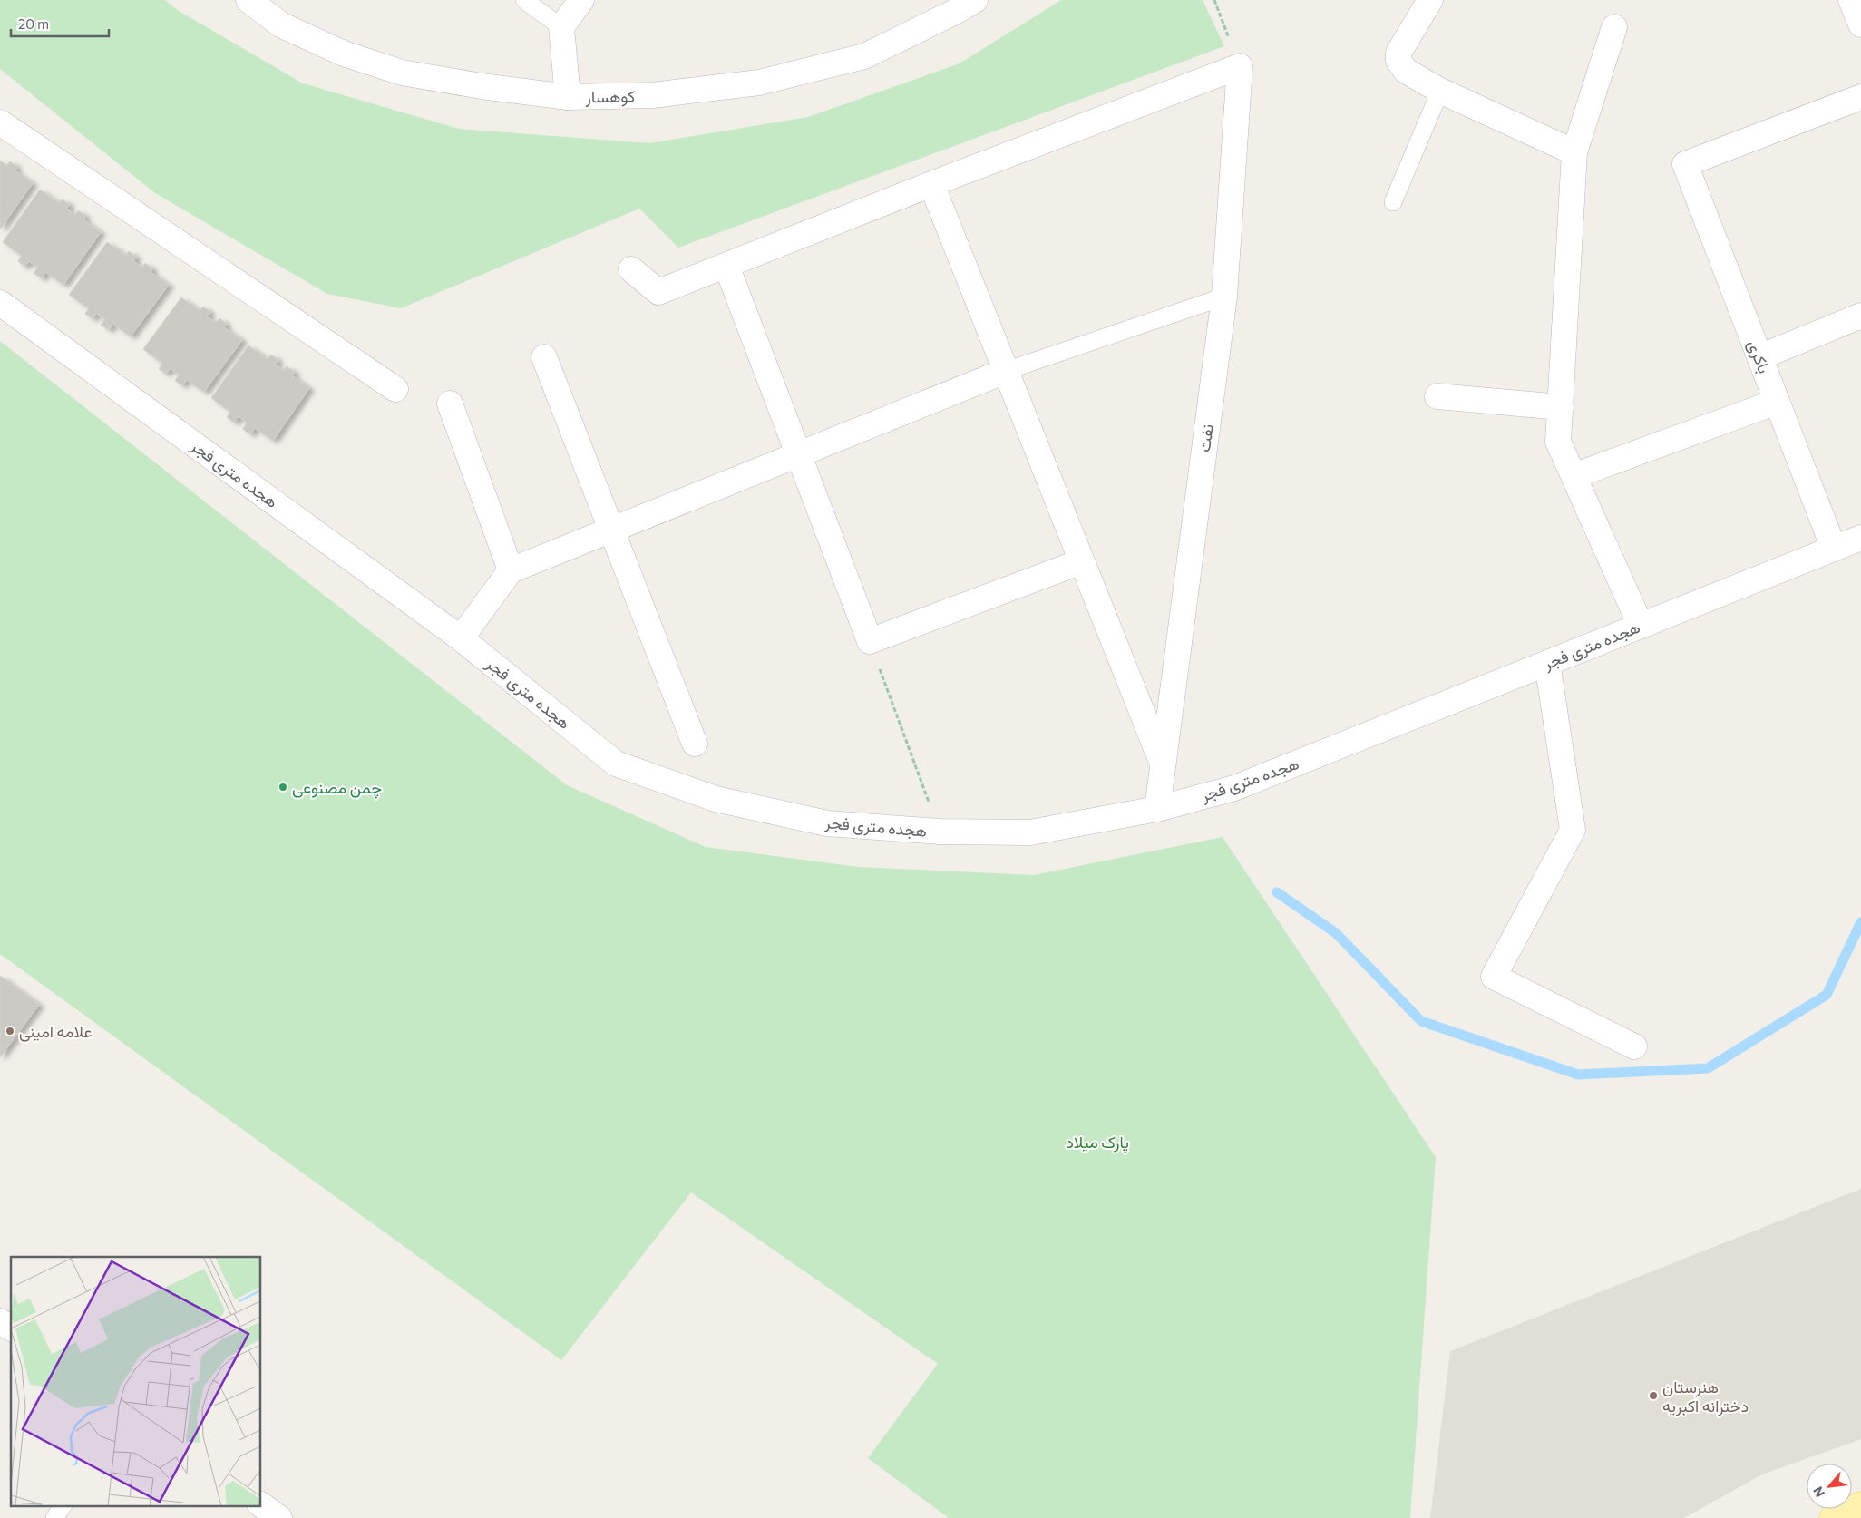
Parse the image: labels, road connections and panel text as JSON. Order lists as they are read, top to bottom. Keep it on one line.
{"streets":{"street":["کوهسار","باکری","نفت","هجده متری فجر"]},"crossings":[["باکری","هجده متری فجر"],["نفت","هجده متری فجر"]],"parks":["پارک میلاد"],"places":["چمن مصنوعی","علامه امینی","هنرستان دخترانه اکبریه"],"scale_bar":"20 m","north":"bottom left"}
